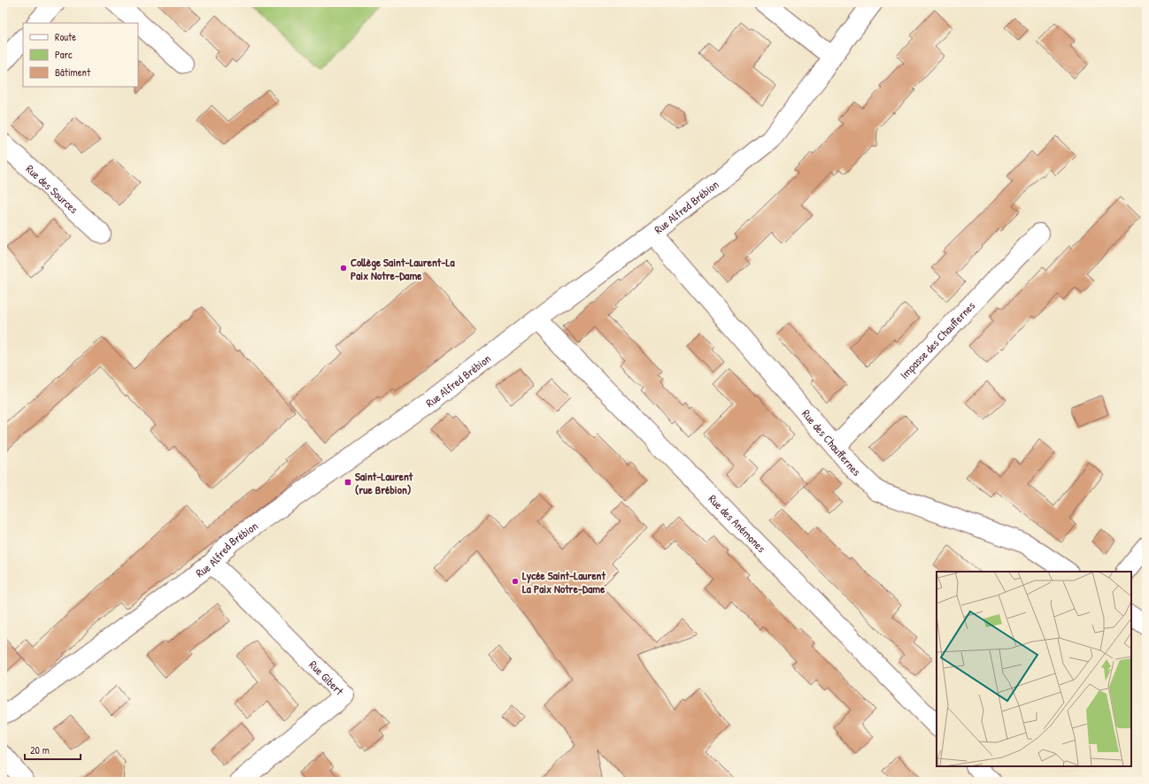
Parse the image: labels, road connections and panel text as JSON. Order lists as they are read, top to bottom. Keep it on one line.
{"streets":{"street":["Rue des Sources","Rue Alfred Brébion","Impasse des Chauffernes","Rue des Chauffernes","Rue des Anémones","Rue Gibert"]},"crossings":[["Rue Alfred Brébion","Rue des Chauffernes"],["Rue Alfred Brébion","Rue des Anémones"],["Rue Alfred Brébion","Rue Gibert"],["Impasse des Chauffernes","Rue des Chauffernes"]],"places":{"other":["Collège Saint-Laurent-La Paix Notre-Dame","Lycée Saint-Laurent La Paix Notre-Dame"],"transit":["Saint-Laurent (rue Brébion)"]},"legend":["Route","Parc","Bâtiment"],"scale_bar":"20 m"}
